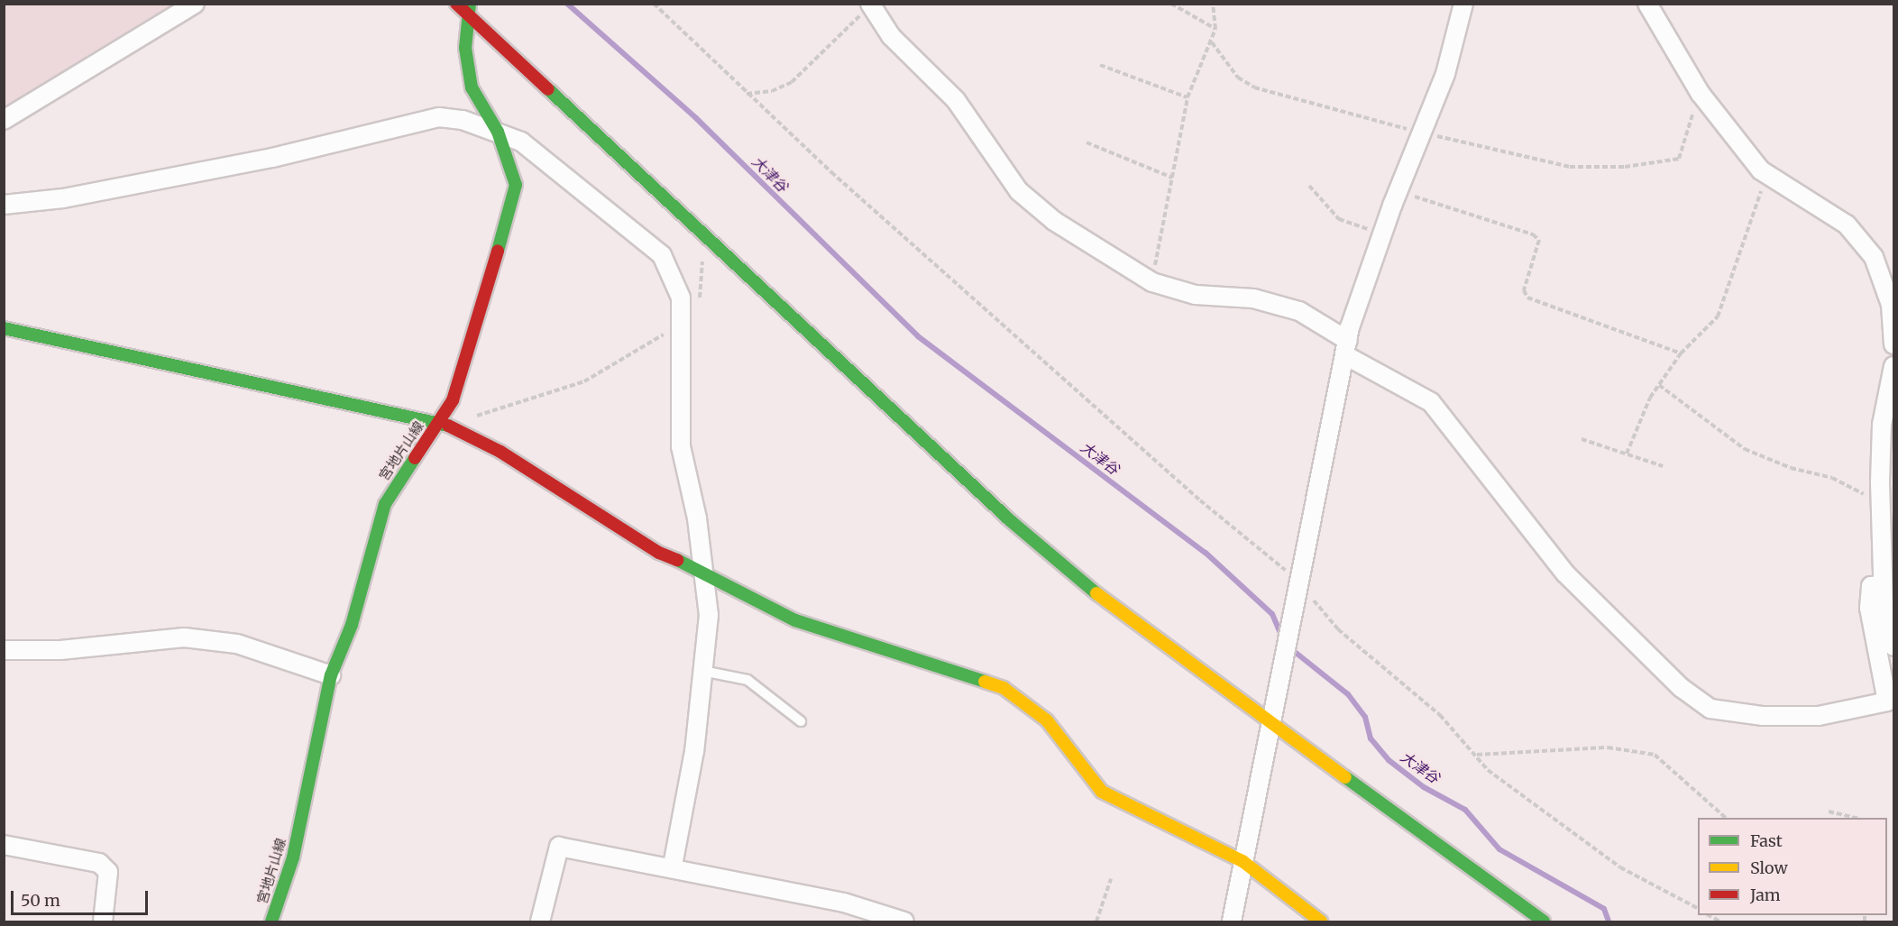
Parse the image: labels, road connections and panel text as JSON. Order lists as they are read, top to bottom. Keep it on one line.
{"streets":{"street":["宮地片山線"]},"water":["大津谷"],"legend":["Fast","Slow","Jam"],"scale_bar":"50 m"}
